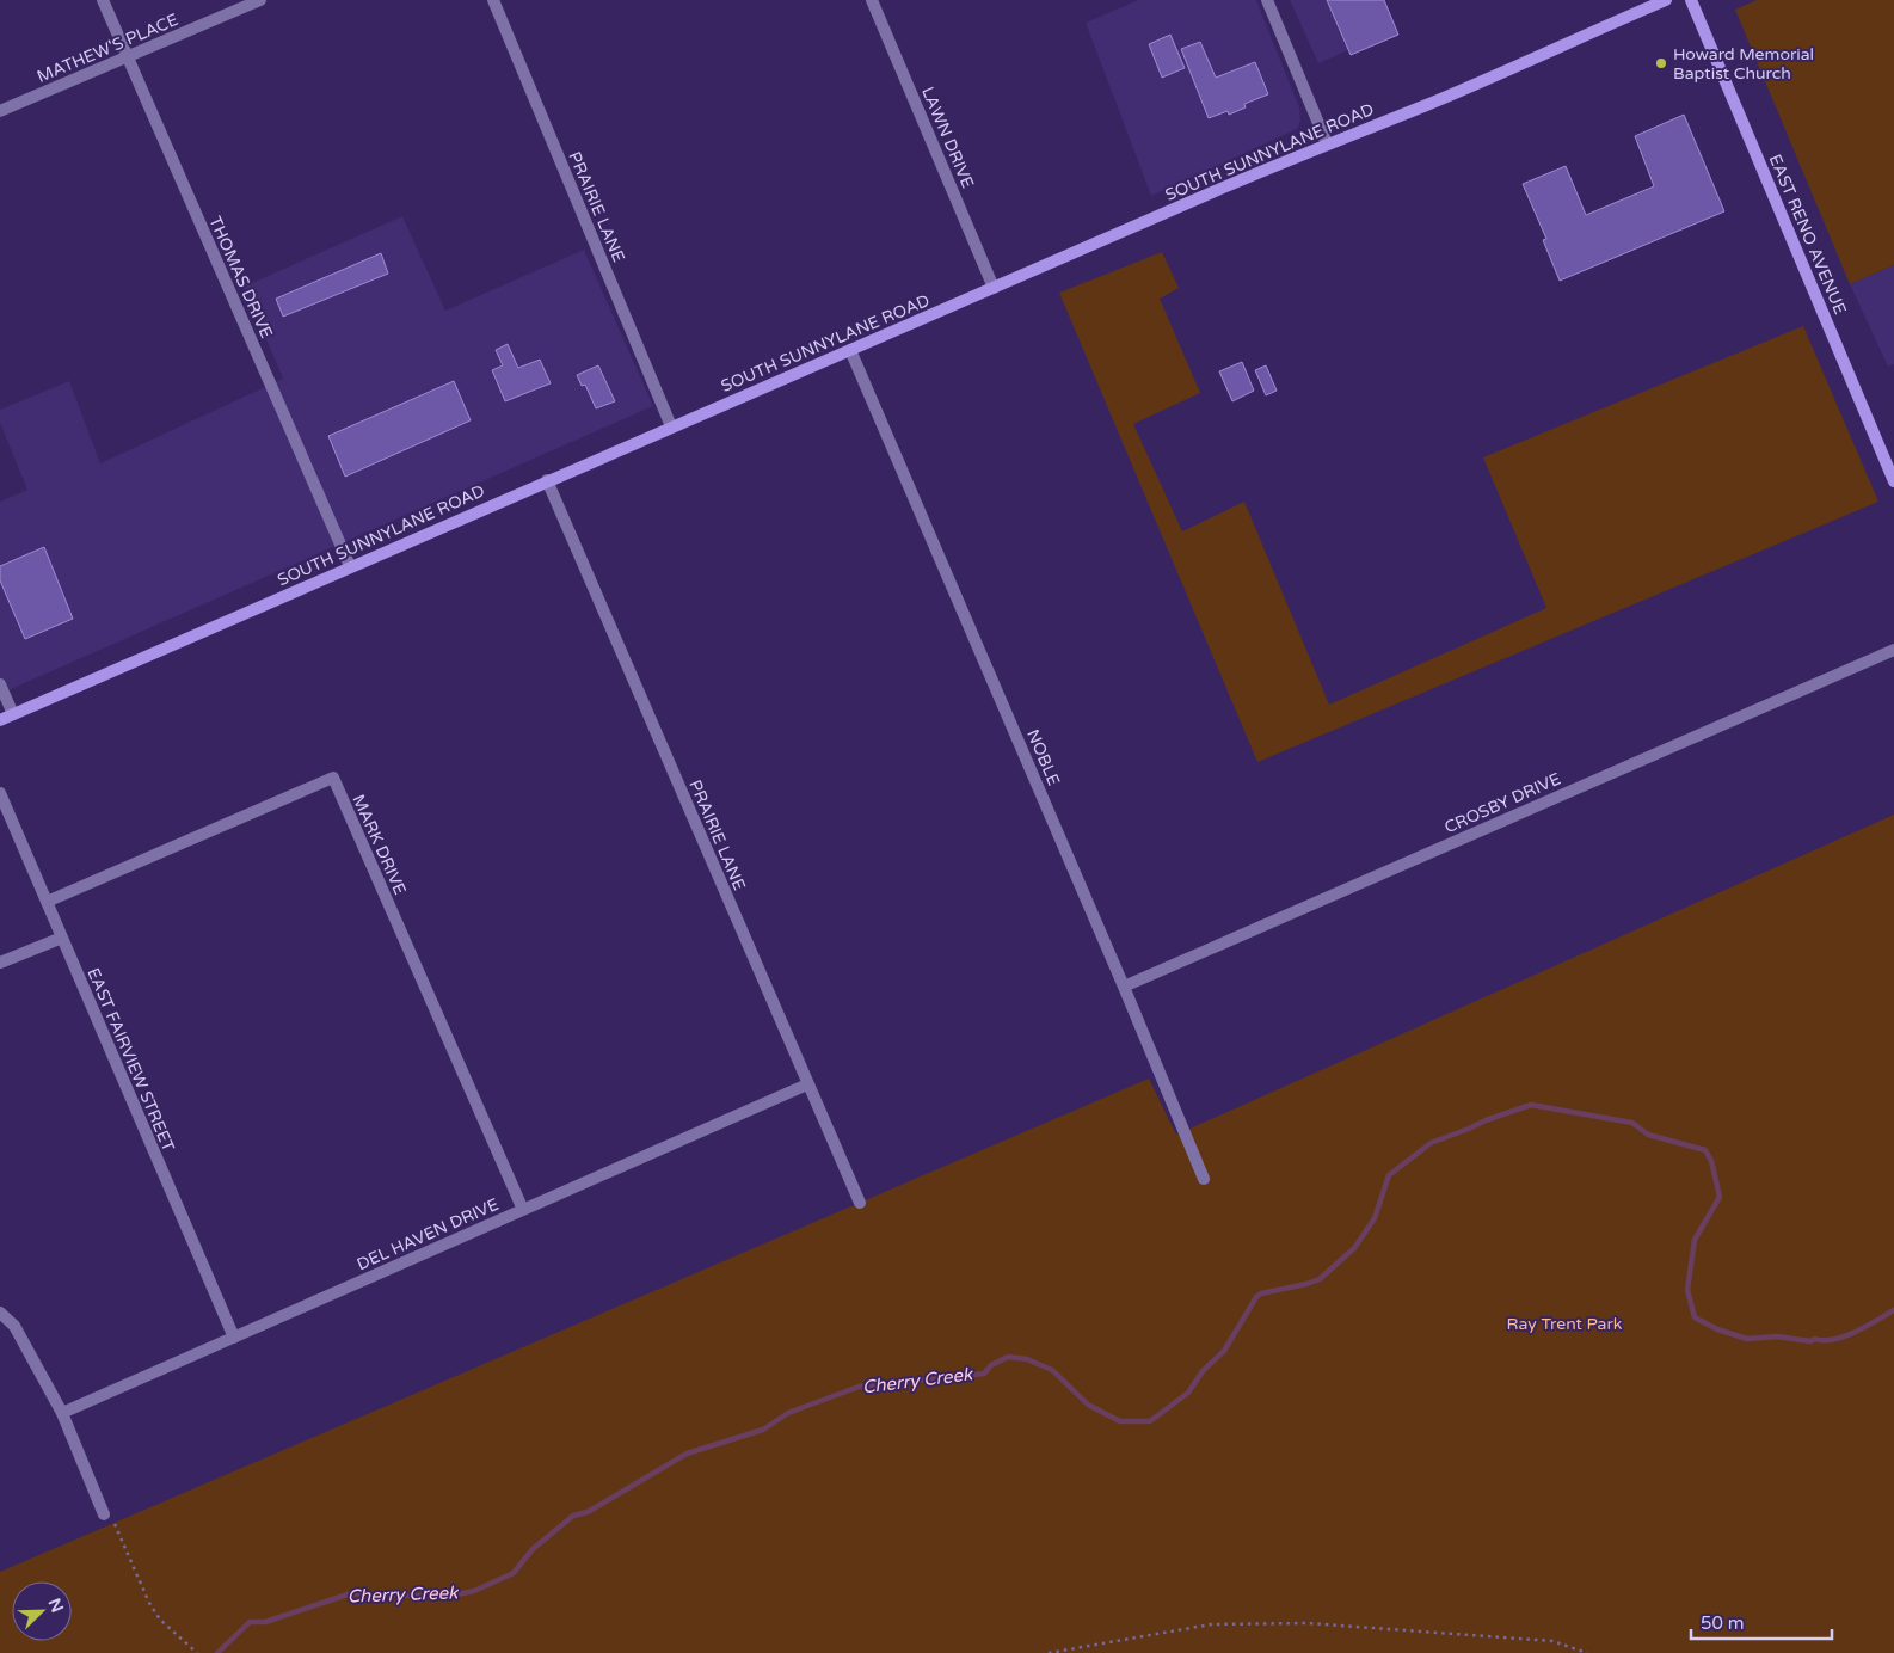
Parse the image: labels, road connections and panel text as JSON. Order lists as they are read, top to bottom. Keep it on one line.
{"streets":{"main road":["SOUTH SUNNYLANE ROAD","EAST RENO AVENUE"],"street":["MATHEW'S PLACE","LAWN DRIVE","PRAIRIE LANE","THOMAS DRIVE","NOBLE","CROSBY DRIVE","MARK DRIVE","EAST FAIRVIEW STREET","DEL HAVEN DRIVE"]},"crossings":[["MATHEW'S PLACE","THOMAS DRIVE"],["LAWN DRIVE","SOUTH SUNNYLANE ROAD"],["SOUTH SUNNYLANE ROAD","PRAIRIE LANE"],["SOUTH SUNNYLANE ROAD","THOMAS DRIVE"],["SOUTH SUNNYLANE ROAD","NOBLE"],["PRAIRIE LANE","DEL HAVEN DRIVE"],["NOBLE","CROSBY DRIVE"],["MARK DRIVE","EAST FAIRVIEW STREET"],["MARK DRIVE","DEL HAVEN DRIVE"],["EAST FAIRVIEW STREET","DEL HAVEN DRIVE"]],"water":["Cherry Creek"],"parks":["Ray Trent Park"],"places":["Howard Memorial Baptist Church"],"scale_bar":"50 m","north":"top right"}
